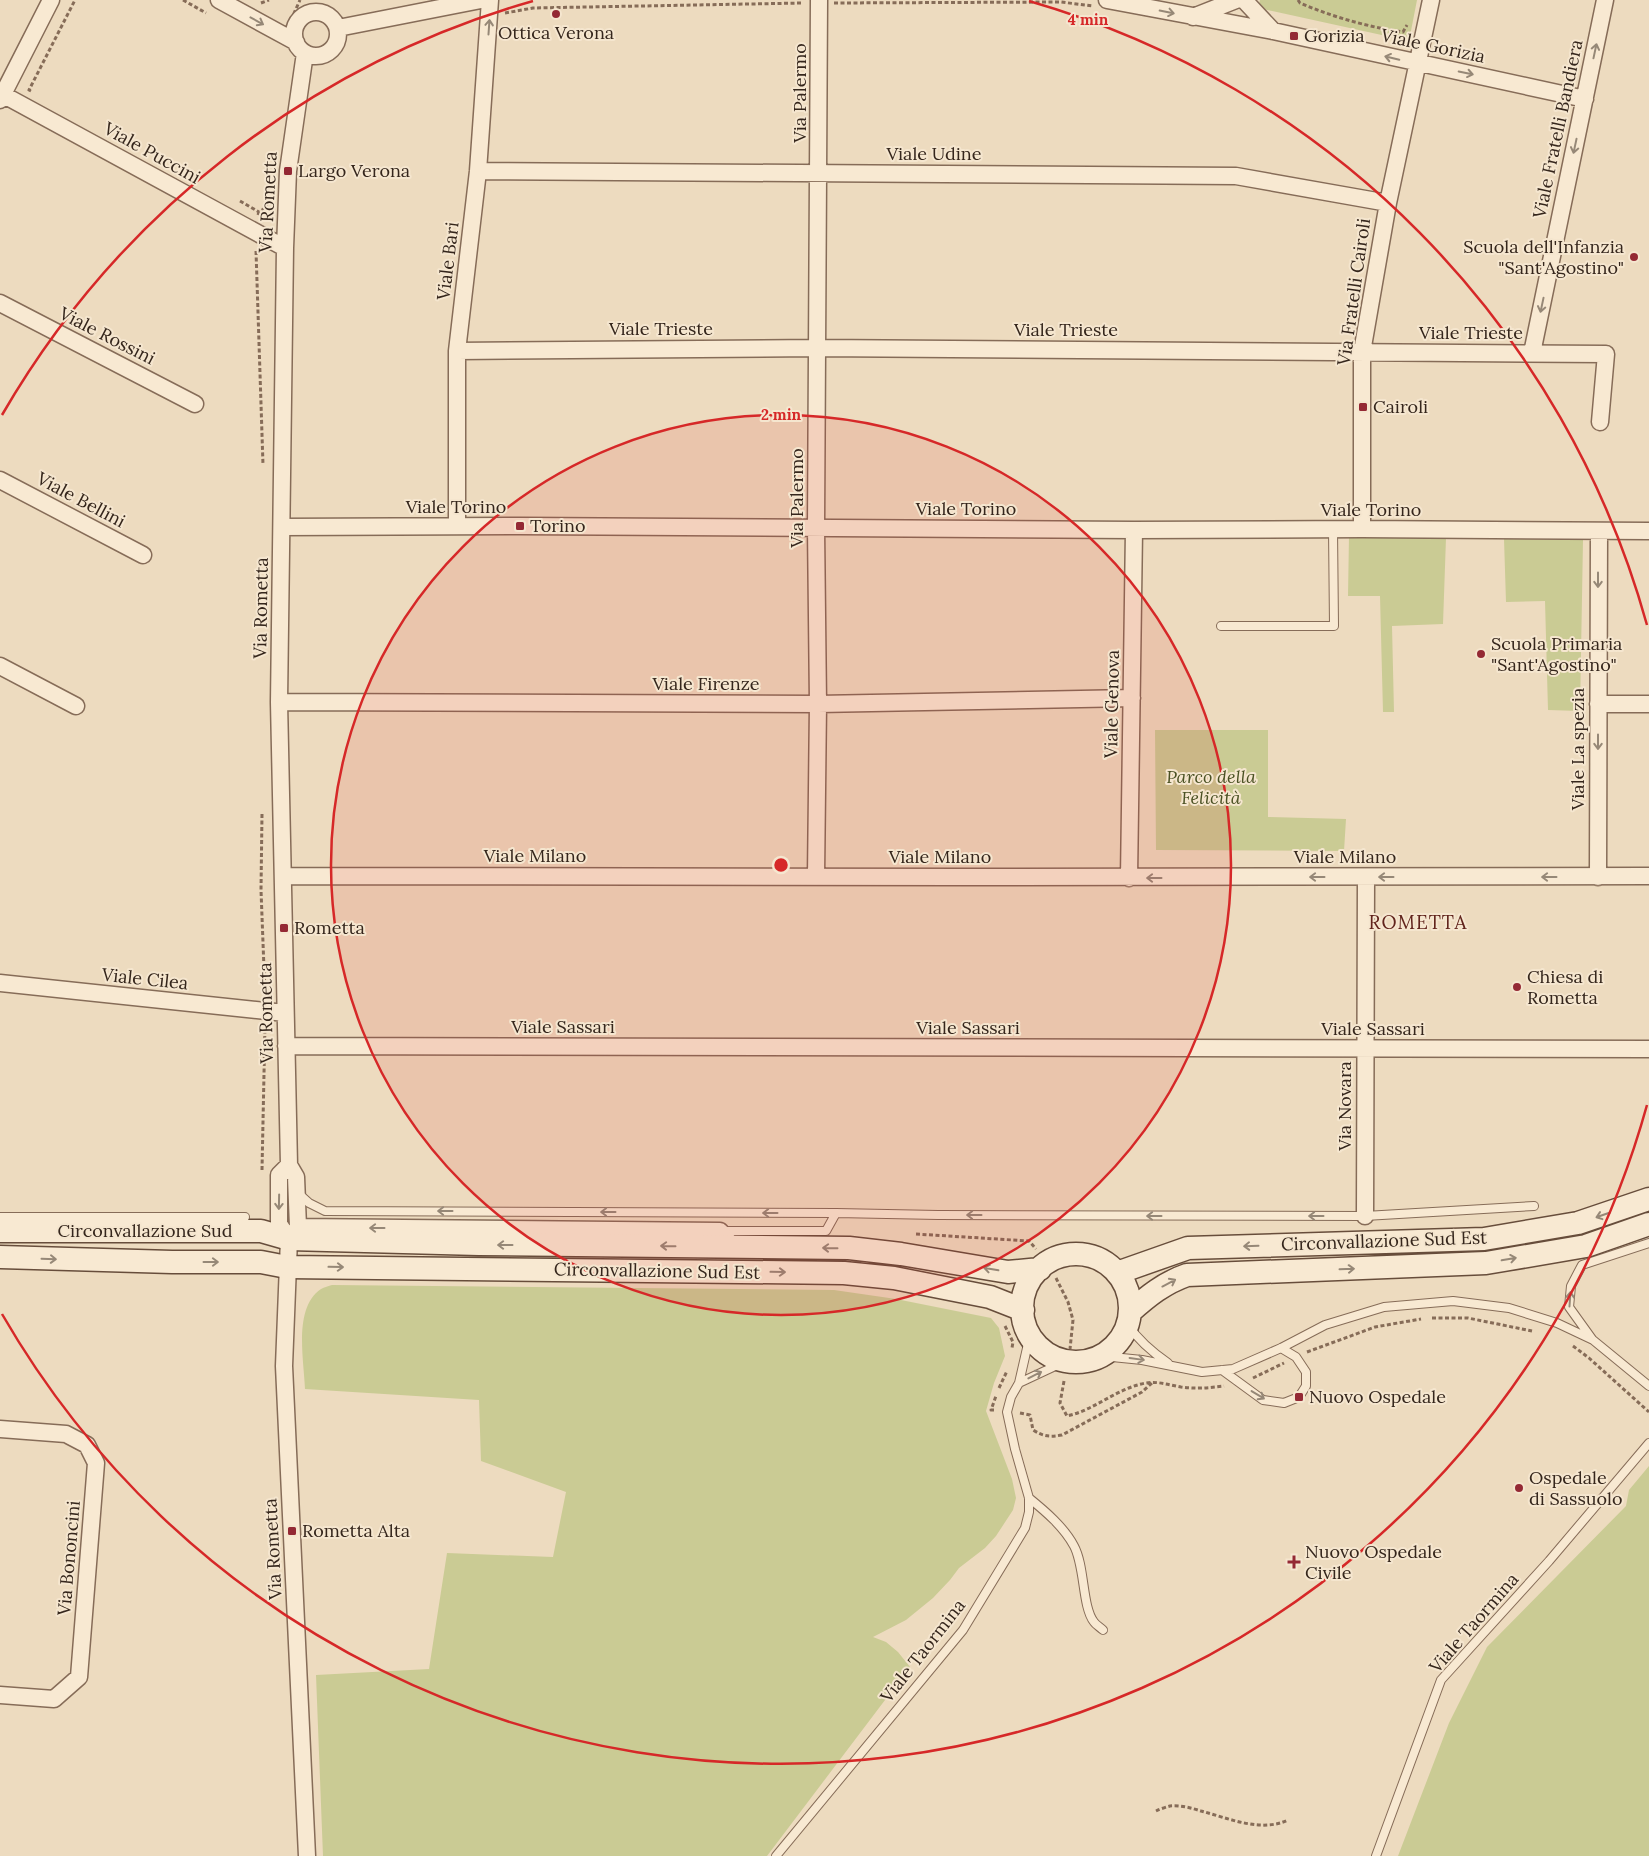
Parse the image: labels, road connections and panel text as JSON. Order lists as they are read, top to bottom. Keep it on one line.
{"streets":{"main road":["Circonvallazione Sud","Circonvallazione Sud Est"],"street":["Viale Gorizia","Via Palermo","Viale Fratelli Bandiera","Viale Puccini","Viale Udine","Via Rometta","Viale Bari","Via Fratelli Cairoli","Viale Trieste","Viale Rossini","Viale Bellini","Viale Torino","Viale Firenze","Viale Genova","Viale La spezia","Viale Milano","Viale Cilea","Viale Sassari","Via Novara","Via Bononcini"],"lane":["Viale Taormina"]},"crossings":[["Viale Gorizia","Viale Fratelli Bandiera"],["Viale Gorizia","Via Fratelli Cairoli"],["Via Palermo","Viale Udine"],["Via Palermo","Viale Trieste"],["Via Palermo","Viale Torino"],["Via Palermo","Viale Firenze"],["Via Palermo","Viale Milano"],["Viale Fratelli Bandiera","Viale Trieste"],["Viale Puccini","Via Rometta"],["Viale Udine","Viale Bari"],["Viale Udine","Via Fratelli Cairoli"],["Via Rometta","Viale Torino"],["Via Rometta","Viale Firenze"],["Via Rometta","Viale Milano"],["Via Rometta","Viale Cilea"],["Via Rometta","Viale Sassari"],["Via Rometta","Circonvallazione Sud"],["Via Rometta","Circonvallazione Sud Est"],["Viale Bari","Viale Trieste"],["Viale Bari","Viale Torino"],["Via Fratelli Cairoli","Viale Trieste"],["Via Fratelli Cairoli","Viale Torino"],["Viale Torino","Viale Genova"],["Viale Torino","Viale La spezia"],["Viale Firenze","Viale Genova"],["Viale Genova","Viale Milano"],["Viale La spezia","Viale Milano"],["Viale Milano","Via Novara"],["Viale Sassari","Via Novara"],["Circonvallazione Sud","Circonvallazione Sud Est"]],"one_way":["Viale La spezia"],"districts":["ROMETTA"],"parks":["Parco della Felicità"],"places":{"other":["Ottica Verona","Scuola dell'Infanzia \"Sant'Agostino\"","Scuola Primaria \"Sant'Agostino\"","Chiesa di Rometta","Ospedale di Sassuolo"],"transit":["Gorizia","Largo Verona","Cairoli","Torino","Rometta","Nuovo Ospedale","Rometta Alta"],"health":["Nuovo Ospedale Civile"]},"rings":["4 min","2 min"]}
